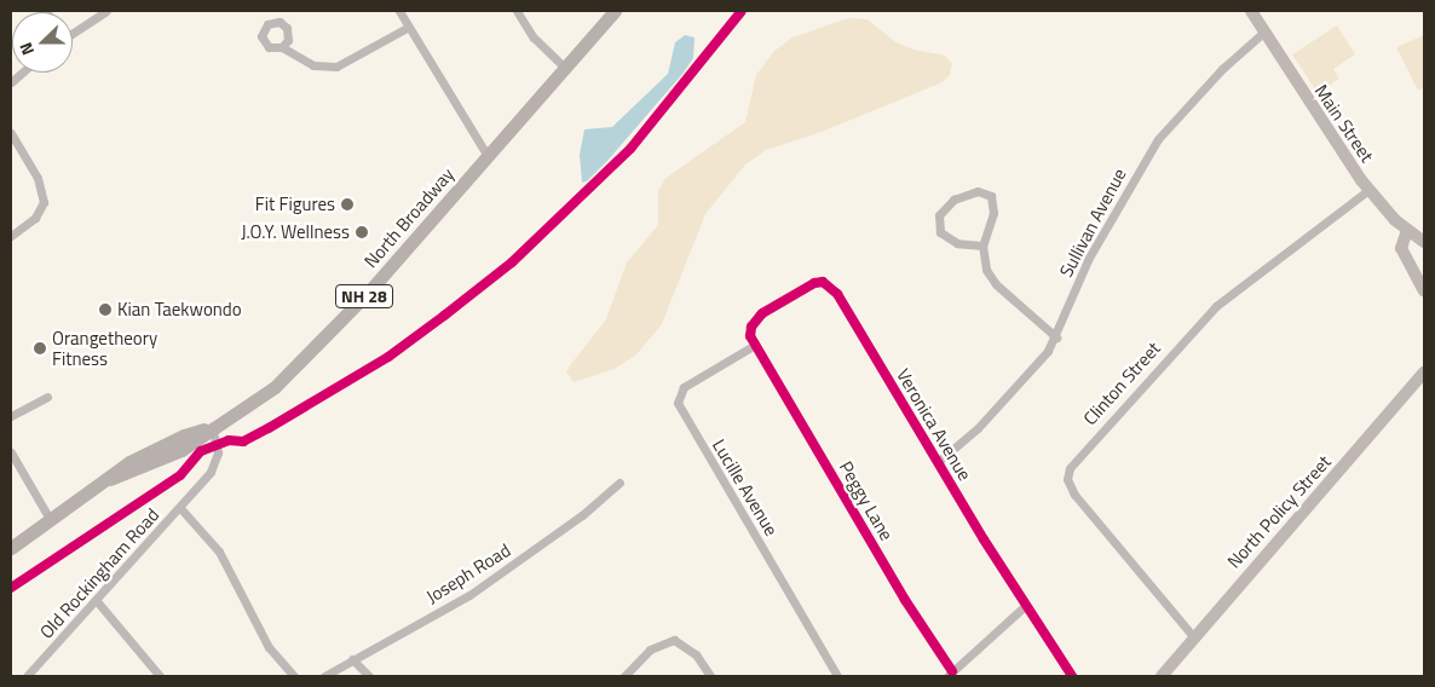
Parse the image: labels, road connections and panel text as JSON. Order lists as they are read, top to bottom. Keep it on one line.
{"streets":{"main road":["North Broadway","NH 28"],"street":["Main Street","Sullivan Avenue","Clinton Street","Veronica Avenue","Lucille Avenue","Peggy Lane","North Policy Street","Old Rockingham Road","Joseph Road"]},"crossings":[["Main Street","Sullivan Avenue"],["Main Street","Clinton Street"],["North Broadway","Old Rockingham Road"],["Sullivan Avenue","Veronica Avenue"],["Clinton Street","North Policy Street"],["Veronica Avenue","Lucille Avenue"],["Veronica Avenue","Peggy Lane"],["Lucille Avenue","Peggy Lane"]],"places":["Fit Figures","J.O.Y. Wellness","Kian Taekwondo","Orangetheory Fitness"],"north":"left"}
